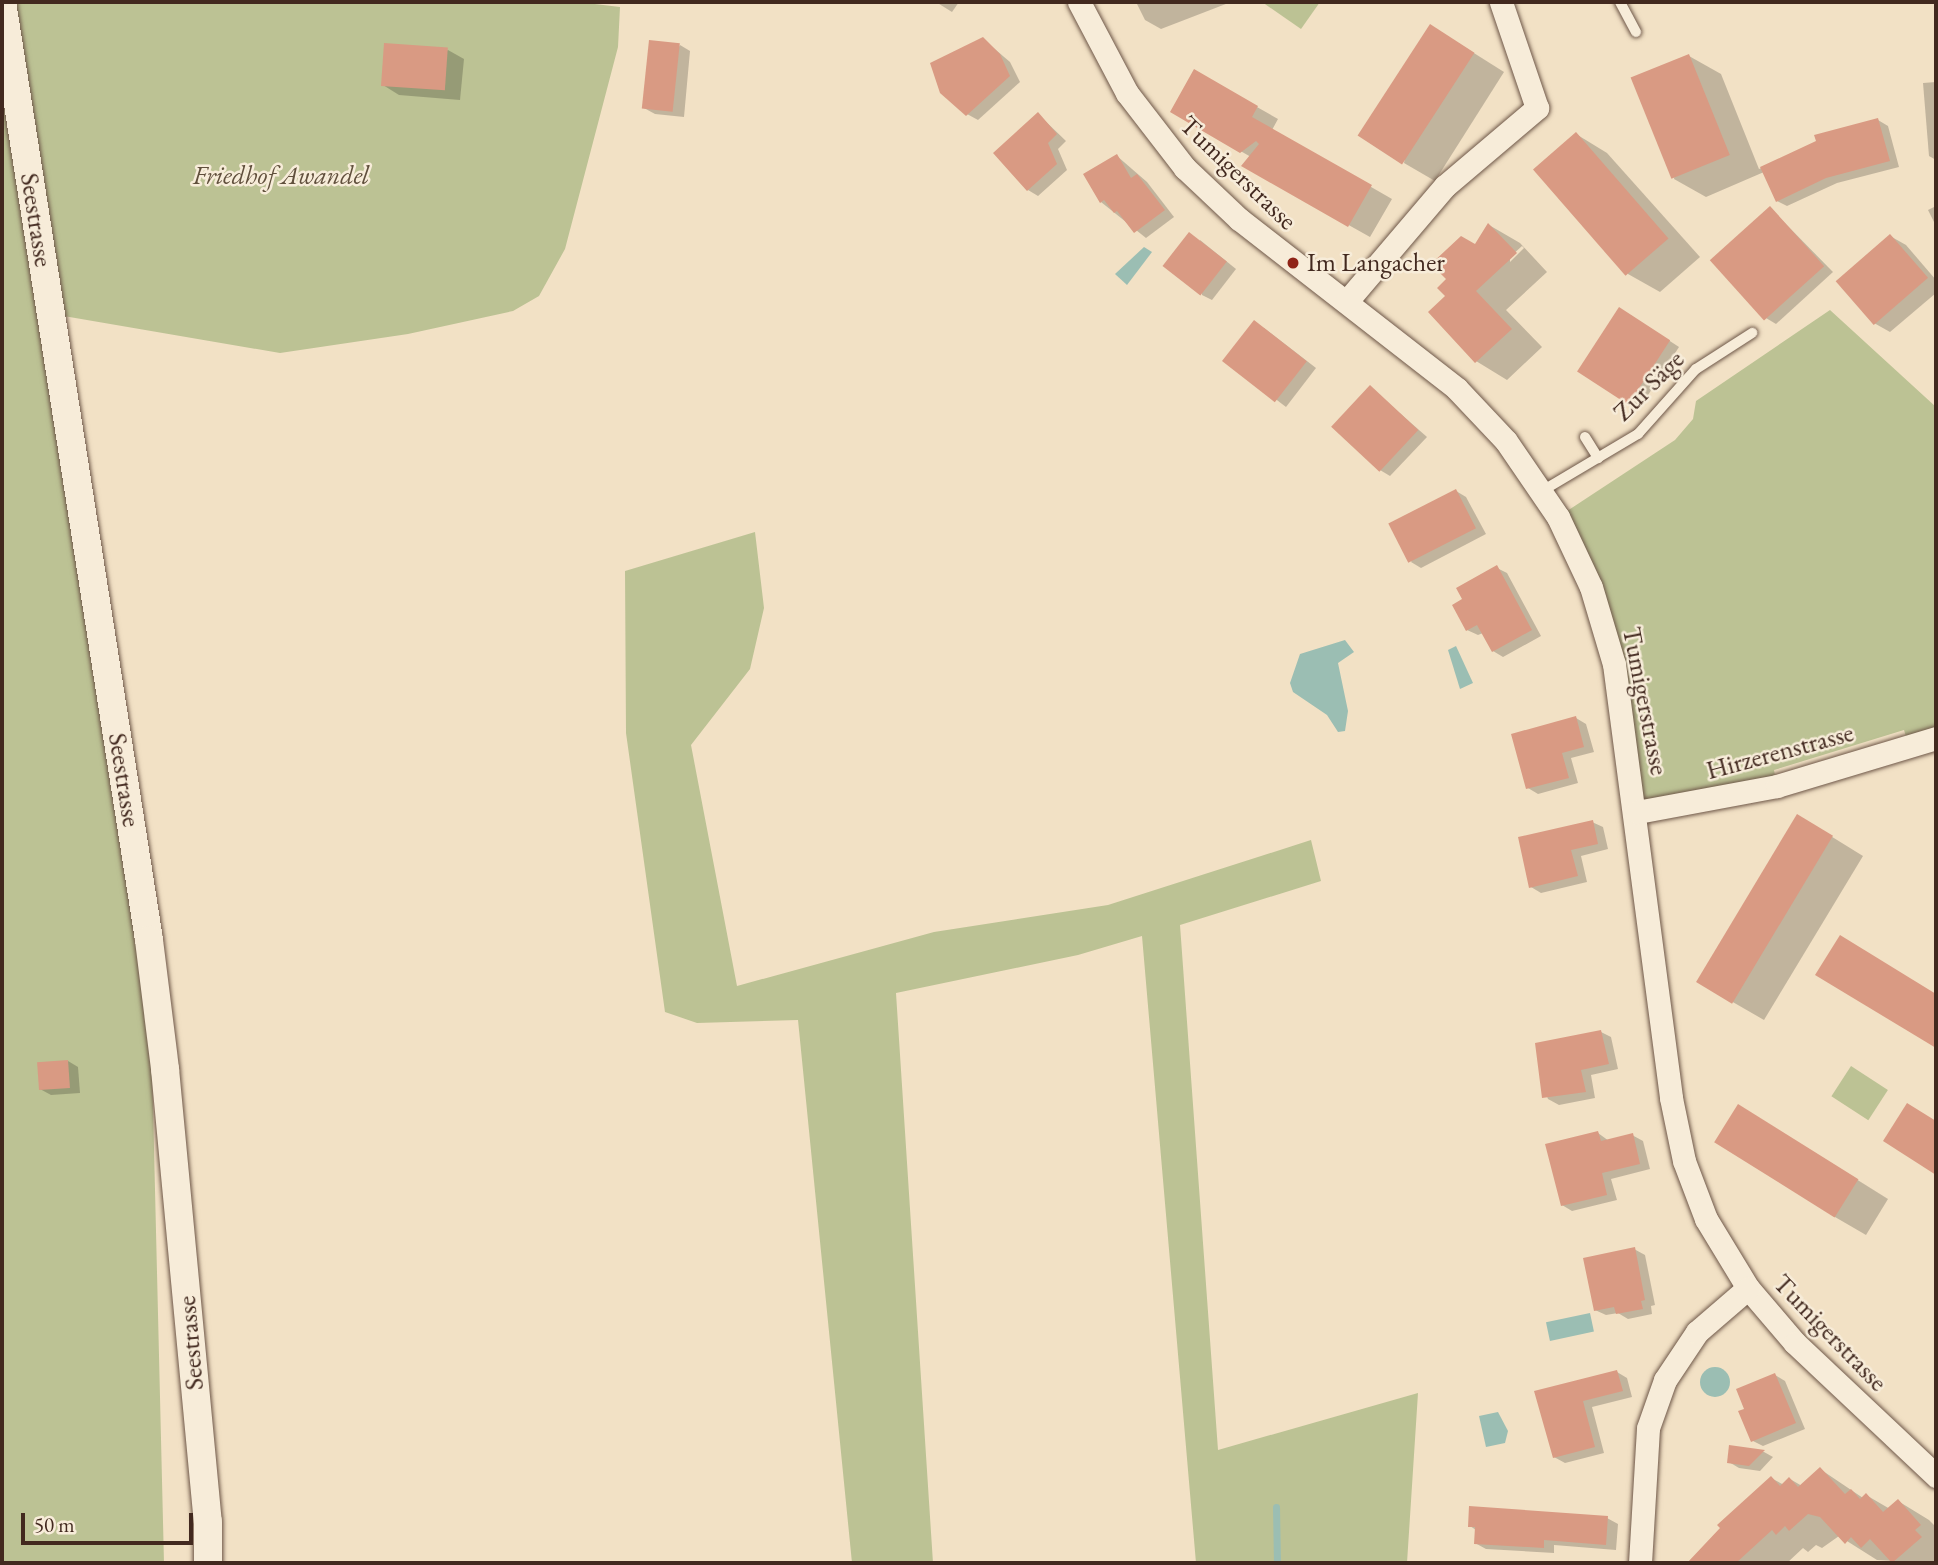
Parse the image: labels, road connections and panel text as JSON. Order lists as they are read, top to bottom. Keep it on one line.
{"streets":{"street":["Tumigerstrasse","Seestrasse","Hirzerenstrasse"],"lane":["Zur Säge"]},"crossings":[["Tumigerstrasse","Zur Säge"],["Tumigerstrasse","Hirzerenstrasse"]],"parks":["Friedhof Awandel"],"places":["Im Langacher"],"scale_bar":"50 m"}
